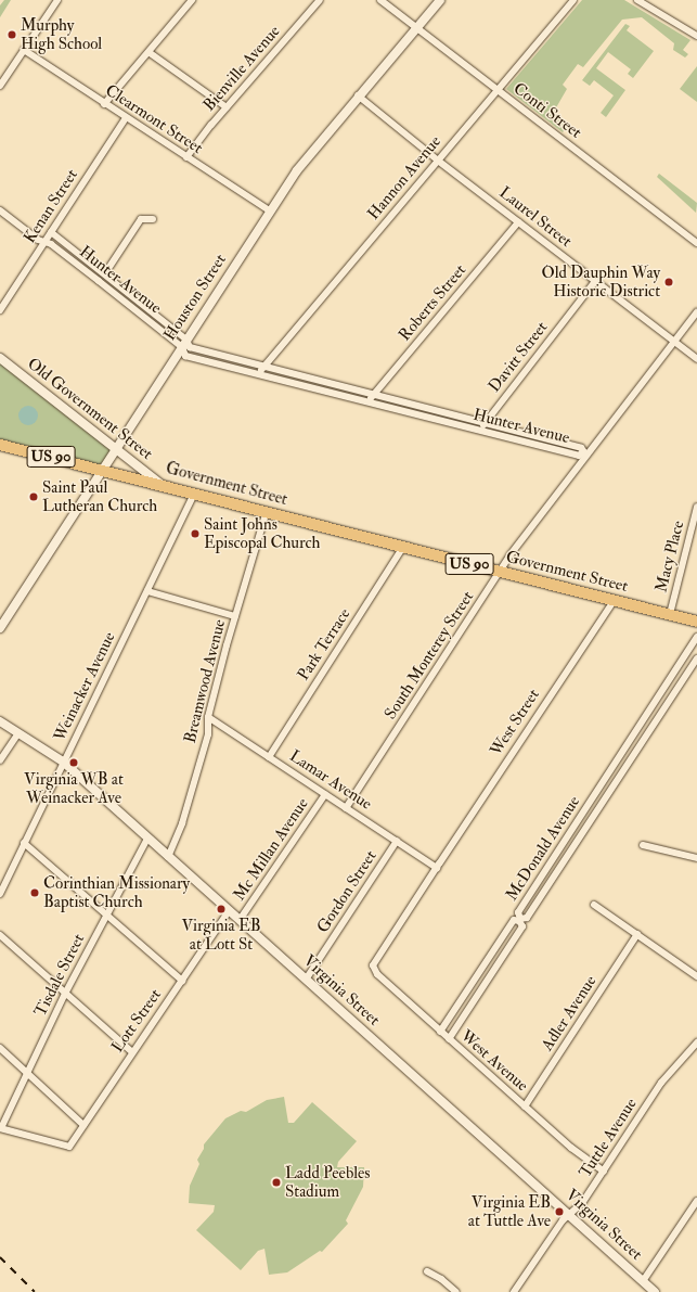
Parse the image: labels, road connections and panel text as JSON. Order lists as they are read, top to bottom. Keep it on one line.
{"streets":{"main road":["US 90","Government Street"],"street":["Bienville Avenue","Conti Street","Clearmont Street","Hannon Avenue","Kenan Street","Laurel Street","Hunter Avenue","Houston Street","Roberts Street","Davitt Street","Old Government Street","Macy Place","Park Terrace","South Monterey Street","Breamwood Avenue","Weinacker Avenue","West Street","Lamar Avenue","McDonald Avenue","Mc Millan Avenue","Gordon Street","Tisdale Street","Virginia Street","Adler Avenue","Lott Street","West Avenue","Tuttle Avenue"]},"crossings":[["Bienville Avenue","Clearmont Street"],["Conti Street","Hannon Avenue"],["Conti Street","Houston Street"],["Clearmont Street","Kenan Street"],["Clearmont Street","Houston Street"],["Hannon Avenue","Laurel Street"],["Hannon Avenue","Hunter Avenue"],["Kenan Street","Hunter Avenue"],["Laurel Street","Houston Street"],["Laurel Street","Roberts Street"],["Laurel Street","Davitt Street"],["Laurel Street","South Monterey Street"],["Hunter Avenue","Houston Street"],["Hunter Avenue","Roberts Street"],["Hunter Avenue","Davitt Street"],["Hunter Avenue","South Monterey Street"],["Houston Street","Old Government Street"],["Houston Street","Government Street"],["Old Government Street","Government Street"],["Government Street","Macy Place"],["Government Street","Park Terrace"],["Government Street","South Monterey Street"],["Government Street","Breamwood Avenue"],["Government Street","Weinacker Avenue"],["Government Street","West Street"],["Park Terrace","Lamar Avenue"],["South Monterey Street","Lamar Avenue"],["Breamwood Avenue","Lamar Avenue"],["Breamwood Avenue","Virginia Street"],["Weinacker Avenue","Virginia Street"],["West Street","Lamar Avenue"],["West Street","West Avenue"],["Lamar Avenue","Mc Millan Avenue"],["Lamar Avenue","Gordon Street"],["McDonald Avenue","West Avenue"],["Mc Millan Avenue","Virginia Street"],["Gordon Street","Virginia Street"],["Tisdale Street","Virginia Street"],["Tisdale Street","Lott Street"],["Virginia Street","Lott Street"],["Virginia Street","Tuttle Avenue"],["Adler Avenue","West Avenue"],["West Avenue","Tuttle Avenue"]],"places":["Murphy High School","Old Dauphin Way Historic District","Saint Paul Lutheran Church","Saint Johns Episcopal Church","Virginia WB at Weinacker Ave","Corinthian Missionary Baptist Church","Virginia EB at Lott St","Ladd Peebles Stadium","Virginia EB at Tuttle Ave"]}
